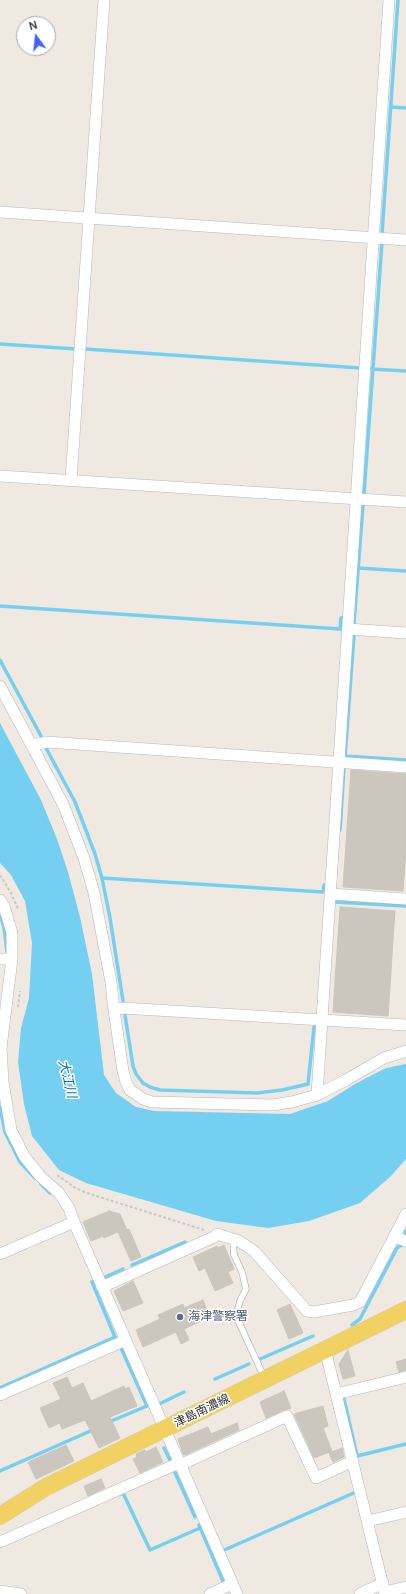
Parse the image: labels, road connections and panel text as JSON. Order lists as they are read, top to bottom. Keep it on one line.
{"streets":{"main road":["津島南濃線"]},"water":["大江川"],"places":["海津警察署"],"north":"top"}
